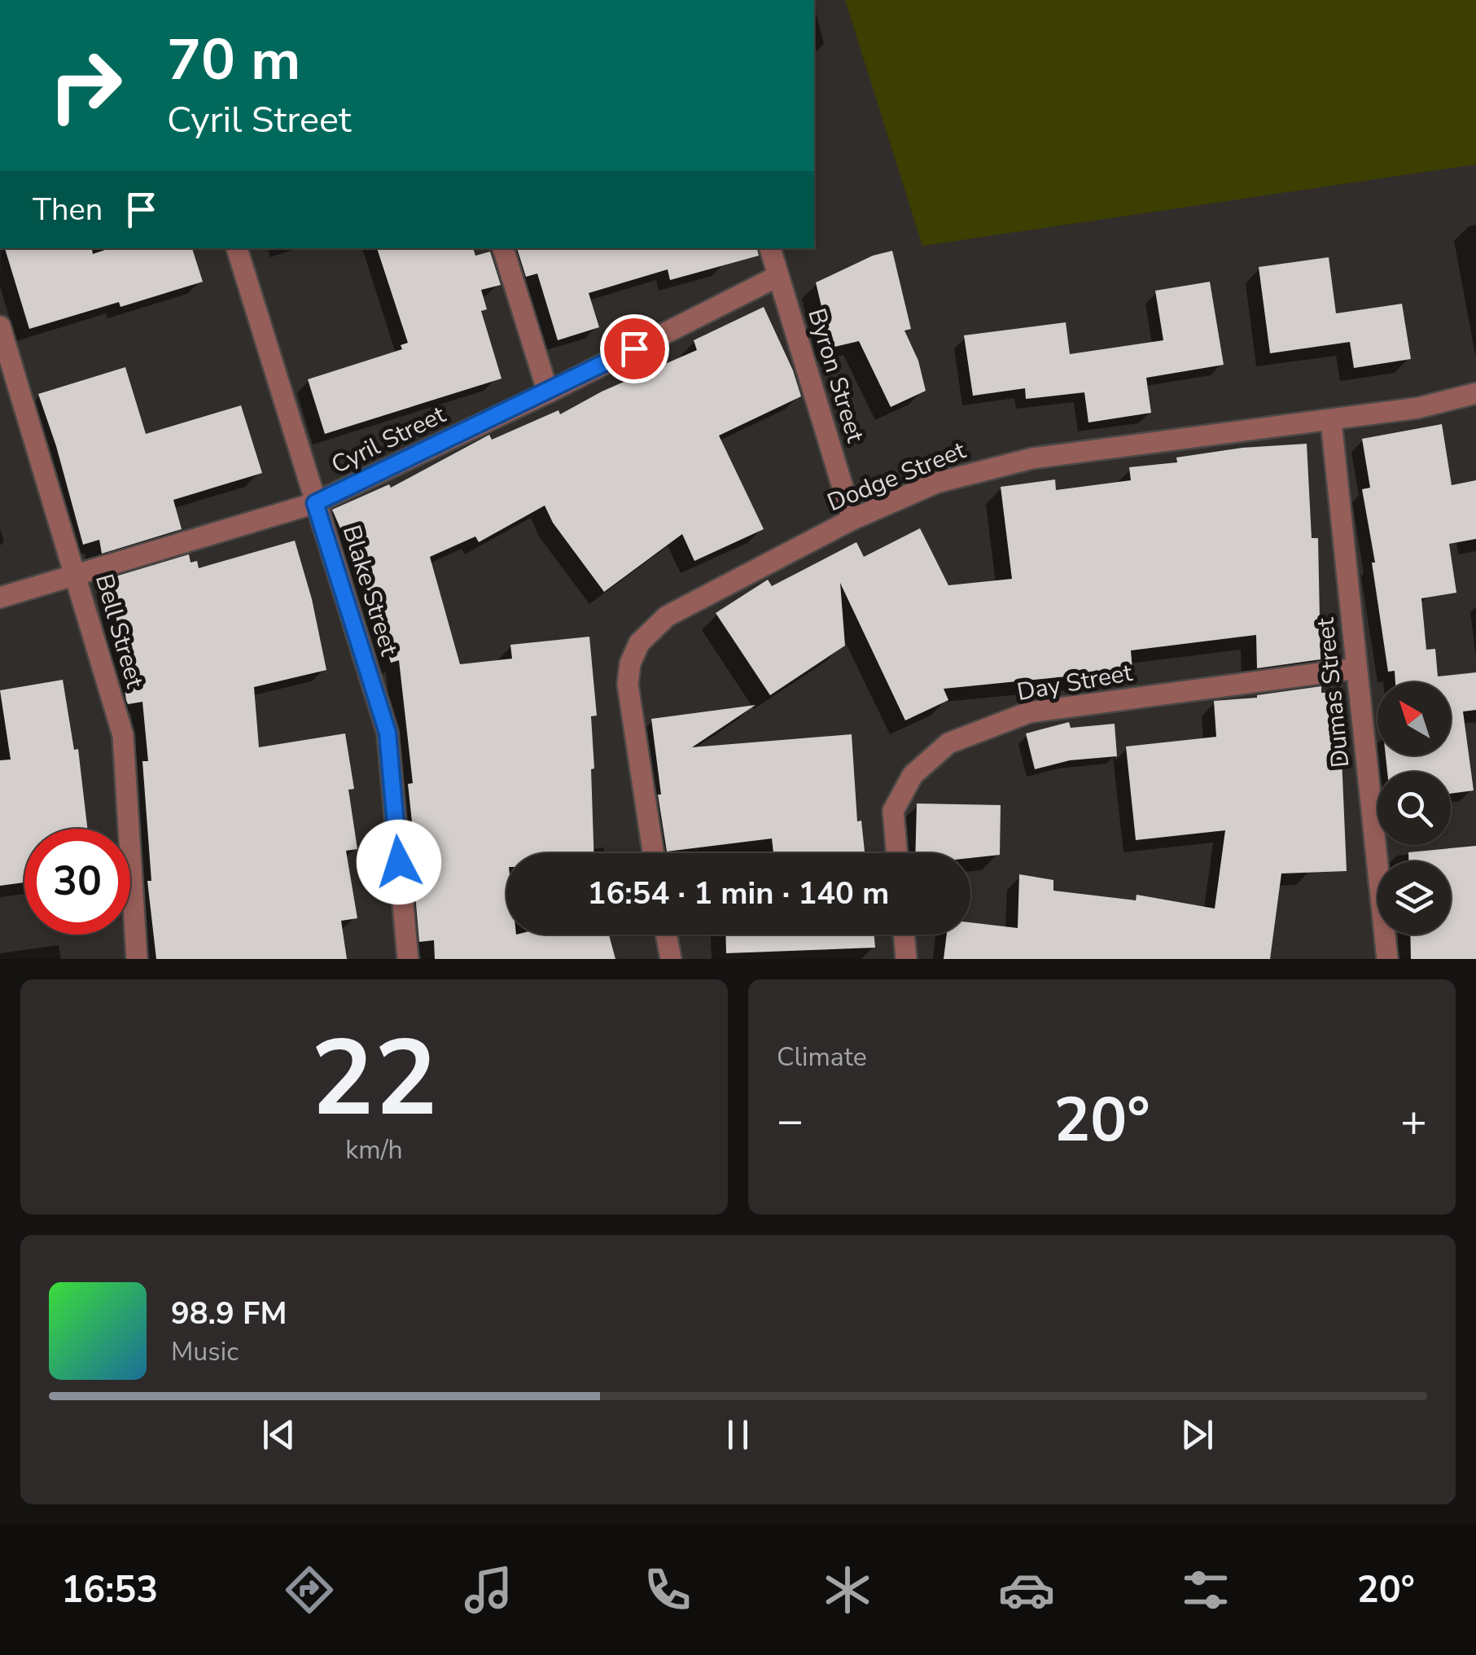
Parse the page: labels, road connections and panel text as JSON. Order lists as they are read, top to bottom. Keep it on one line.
{"streets":{"street":["Byron Street","Cyril Street","Dodge Street","Blake Street","Bell Street","Day Street","Dumas Street"]},"crossings":[["Byron Street","Cyril Street"],["Byron Street","Dodge Street"],["Cyril Street","Blake Street"],["Cyril Street","Bell Street"],["Dodge Street","Dumas Street"],["Day Street","Dumas Street"]],"north":"top left","page":{"turn":["70 m","Cyril Street"],"then":"Then","limit":"30","trip":"16:54 · 1 min · 140 m","tile":[["22","km/h"],"Climate"],"heat":["−","20°","+"],"song":["98.9 FM","Music"],"tabs":["16:53","20°"]}}
